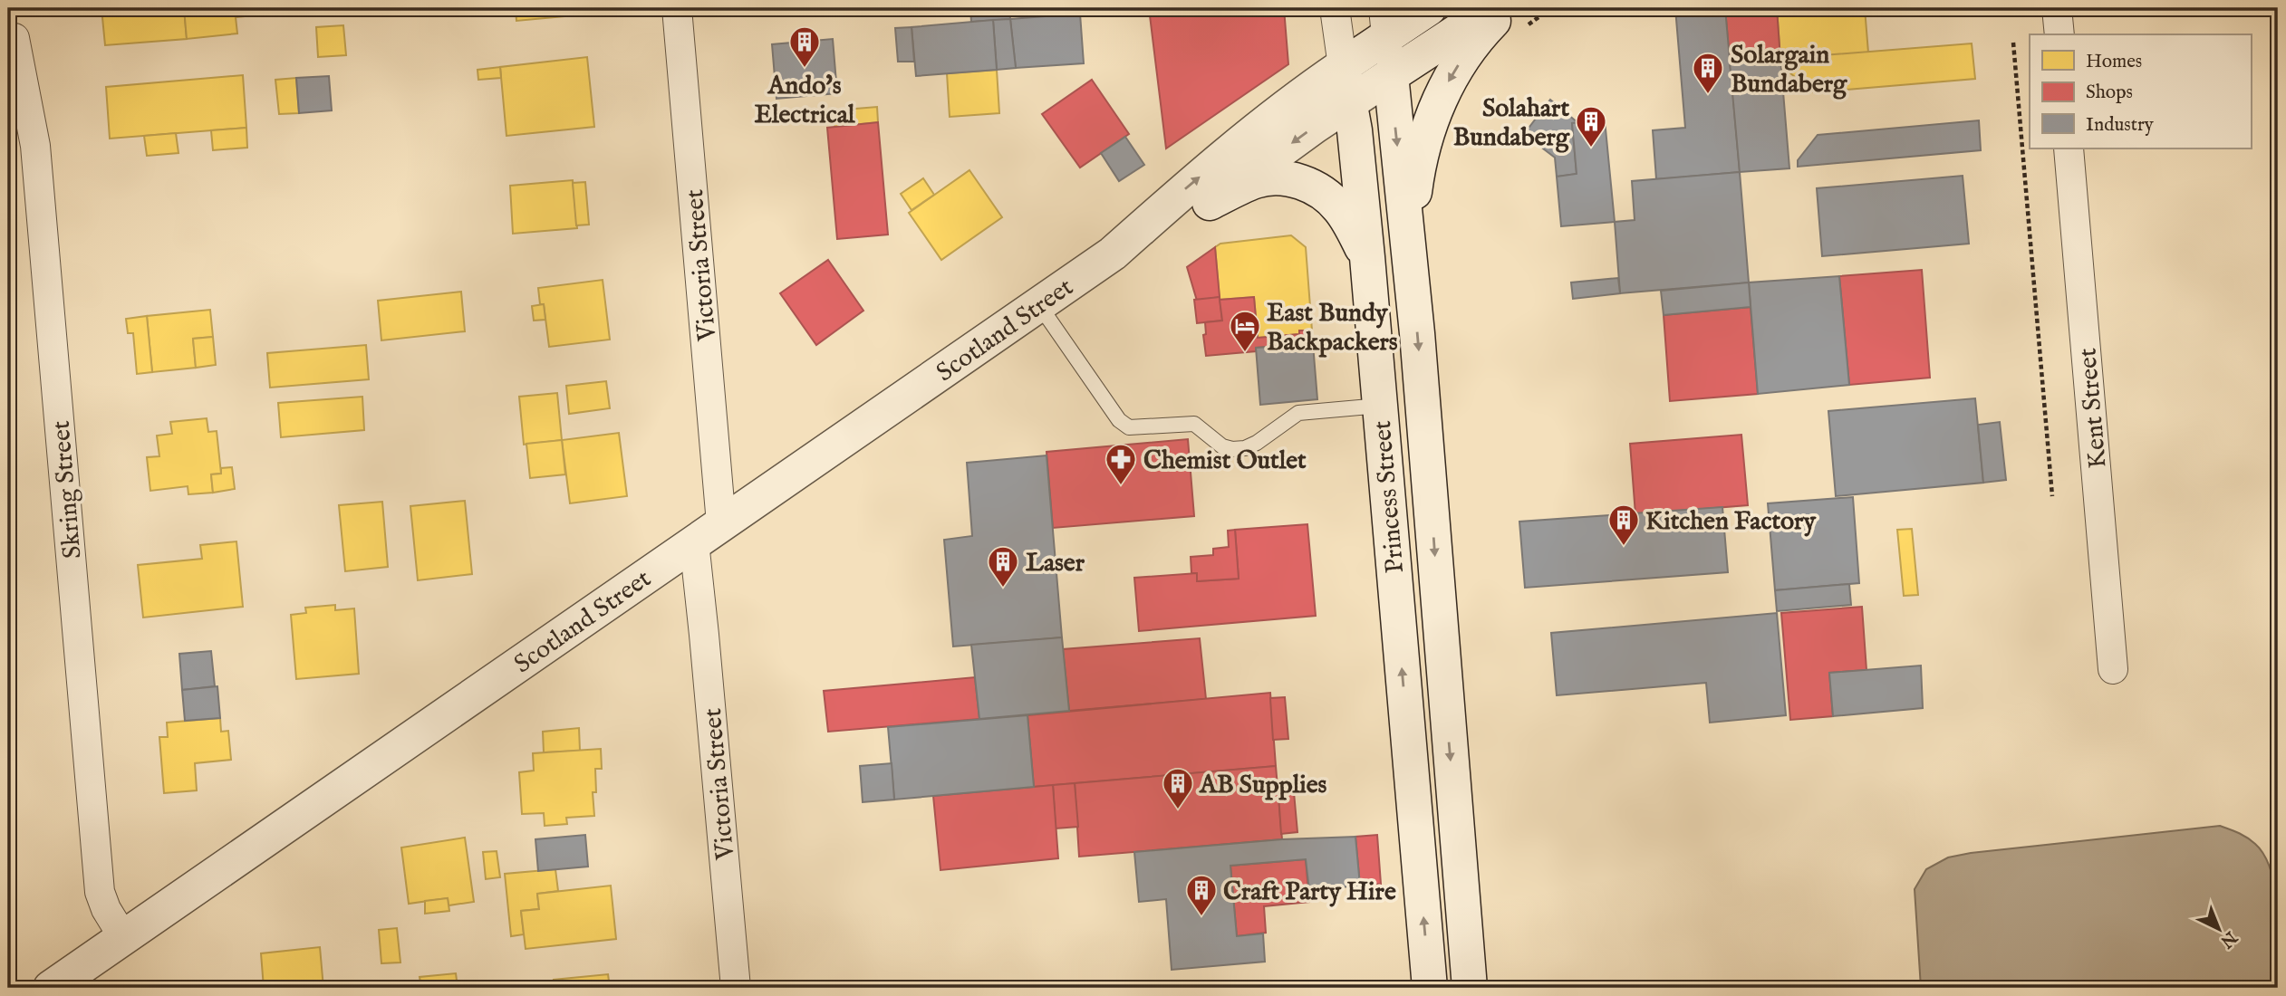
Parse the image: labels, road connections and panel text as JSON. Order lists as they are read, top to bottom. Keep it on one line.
{"streets":{"main road":["Scotland Street","Princess Street"],"street":["Victoria Street","Kent Street","Skring Street"]},"crossings":[["Victoria Street","Scotland Street"],["Scotland Street","Skring Street"],["Scotland Street","Princess Street"]],"places":{"building":["Ando's Electrical","Solargain Bundaberg","Solahart Bundaberg","Kitchen Factory","Laser","AB Supplies","Craft Party Hire"],"hotel":["East Bundy Backpackers"],"pharmacy":["Chemist Outlet"]},"legend":["Homes","Shops","Industry"],"north":"bottom right"}
